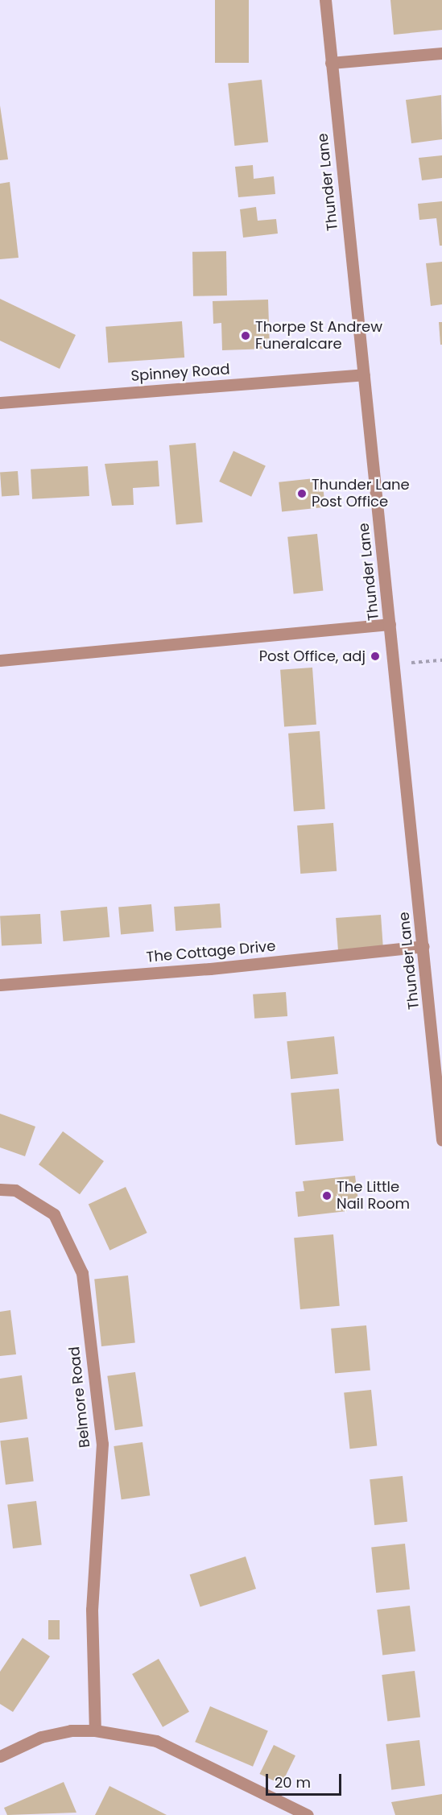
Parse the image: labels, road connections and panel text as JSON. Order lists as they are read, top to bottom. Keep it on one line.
{"streets":{"street":["Thunder Lane","Spinney Road","The Cottage Drive","Belmore Road"]},"crossings":[["Thunder Lane","Spinney Road"],["Thunder Lane","The Cottage Drive"]],"places":["Thorpe St Andrew Funeralcare","Thunder Lane Post Office","Post Office, adj","The Little Nail Room"],"scale_bar":"20 m"}
